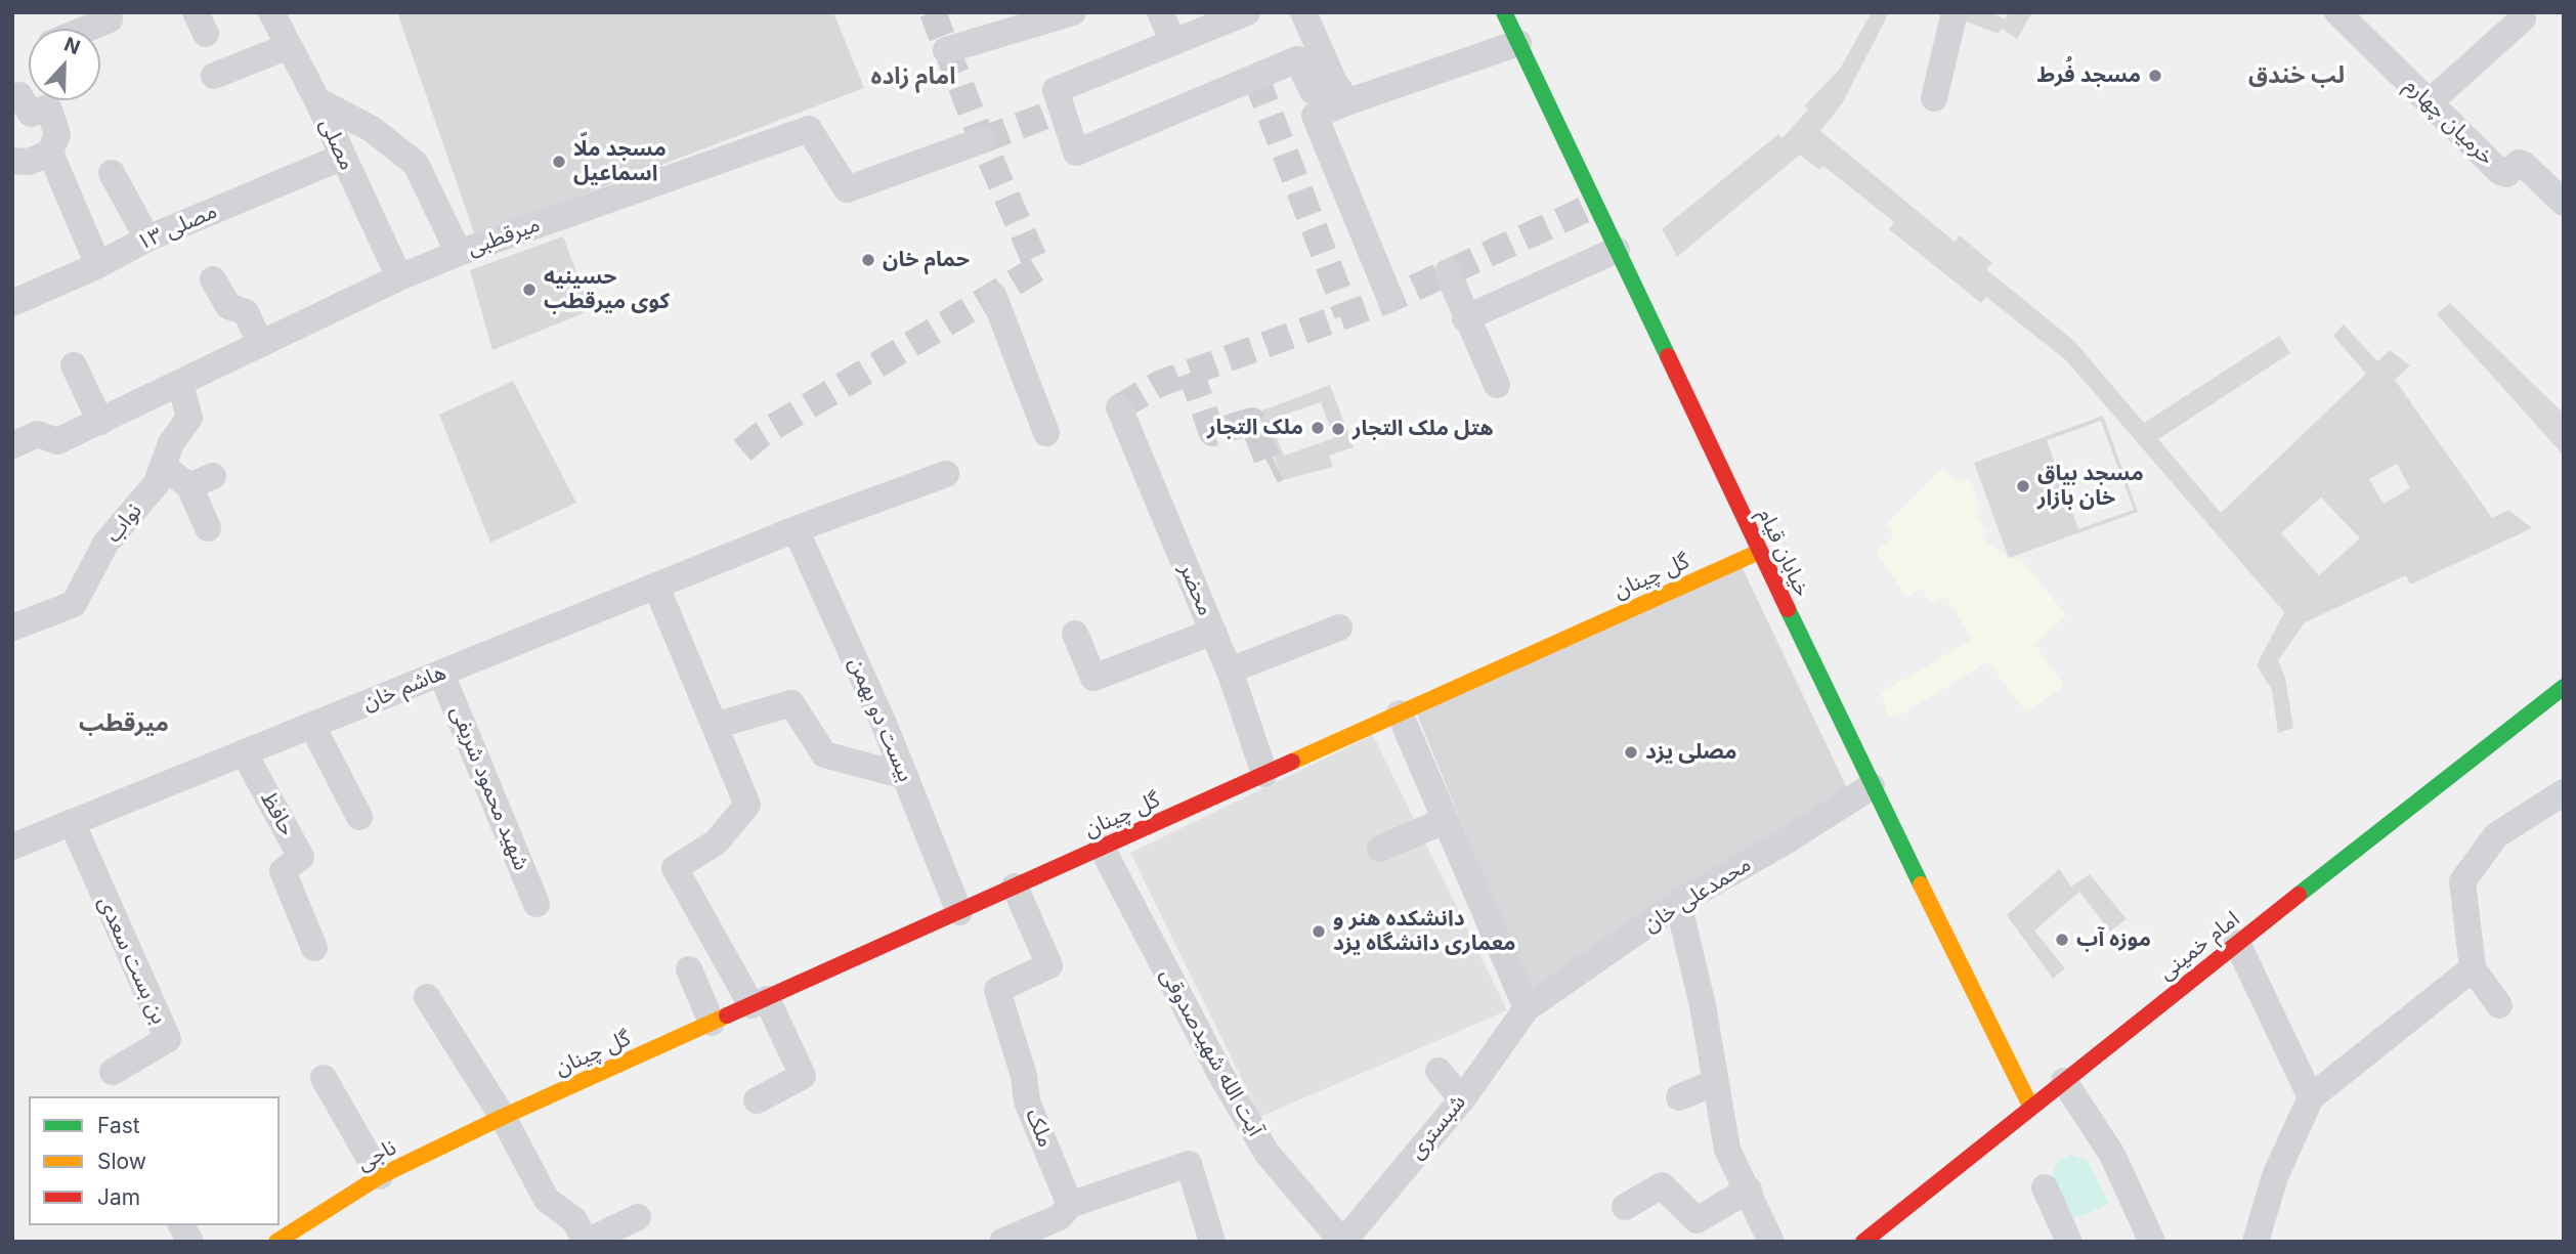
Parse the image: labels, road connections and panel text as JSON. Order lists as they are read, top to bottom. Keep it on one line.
{"streets":{"main road":["خیابان قیام","گل چینان","امام خمینی","ناجی"],"street":["خرمیان چهارم","مصلی","مصلی ۱۳","میرقطبی","نواب","محضر","هاشم خان","بیست دو بهمن","شهید محمود شریفی","حافظ","محمدعلی خان","بن بست سعدی","آیت الله شهیدصدوقی","شبستری","ملک"]},"crossings":[["مصلی","مصلی ۱۳"],["مصلی","میرقطبی"],["میرقطبی","نواب"],["خیابان قیام","گل چینان"],["خیابان قیام","محمدعلی خان"],["خیابان قیام","امام خمینی"],["گل چینان","محضر"],["گل چینان","بیست دو بهمن"],["گل چینان","آیت الله شهیدصدوقی"],["گل چینان","ملک"],["گل چینان","ناجی"],["هاشم خان","بیست دو بهمن"],["هاشم خان","شهید محمود شریفی"],["هاشم خان","حافظ"],["هاشم خان","بن بست سعدی"],["محمدعلی خان","شبستری"],["آیت الله شهیدصدوقی","شبستری"]],"districts":["لب خندق","امام زاده","میرقطب"],"places":["مسجد فُرط","مسجد ملّا اسماعیل","حمام خان","حسینیه کوی میرقطب","ملک التجار","هتل ملک التجار","مسجد بیاق خان بازار","مصلی یزد","دانشکده هنر و معماری دانشگاه یزد","موزه آب"],"legend":["Fast","Slow","Jam"],"north":"top"}
